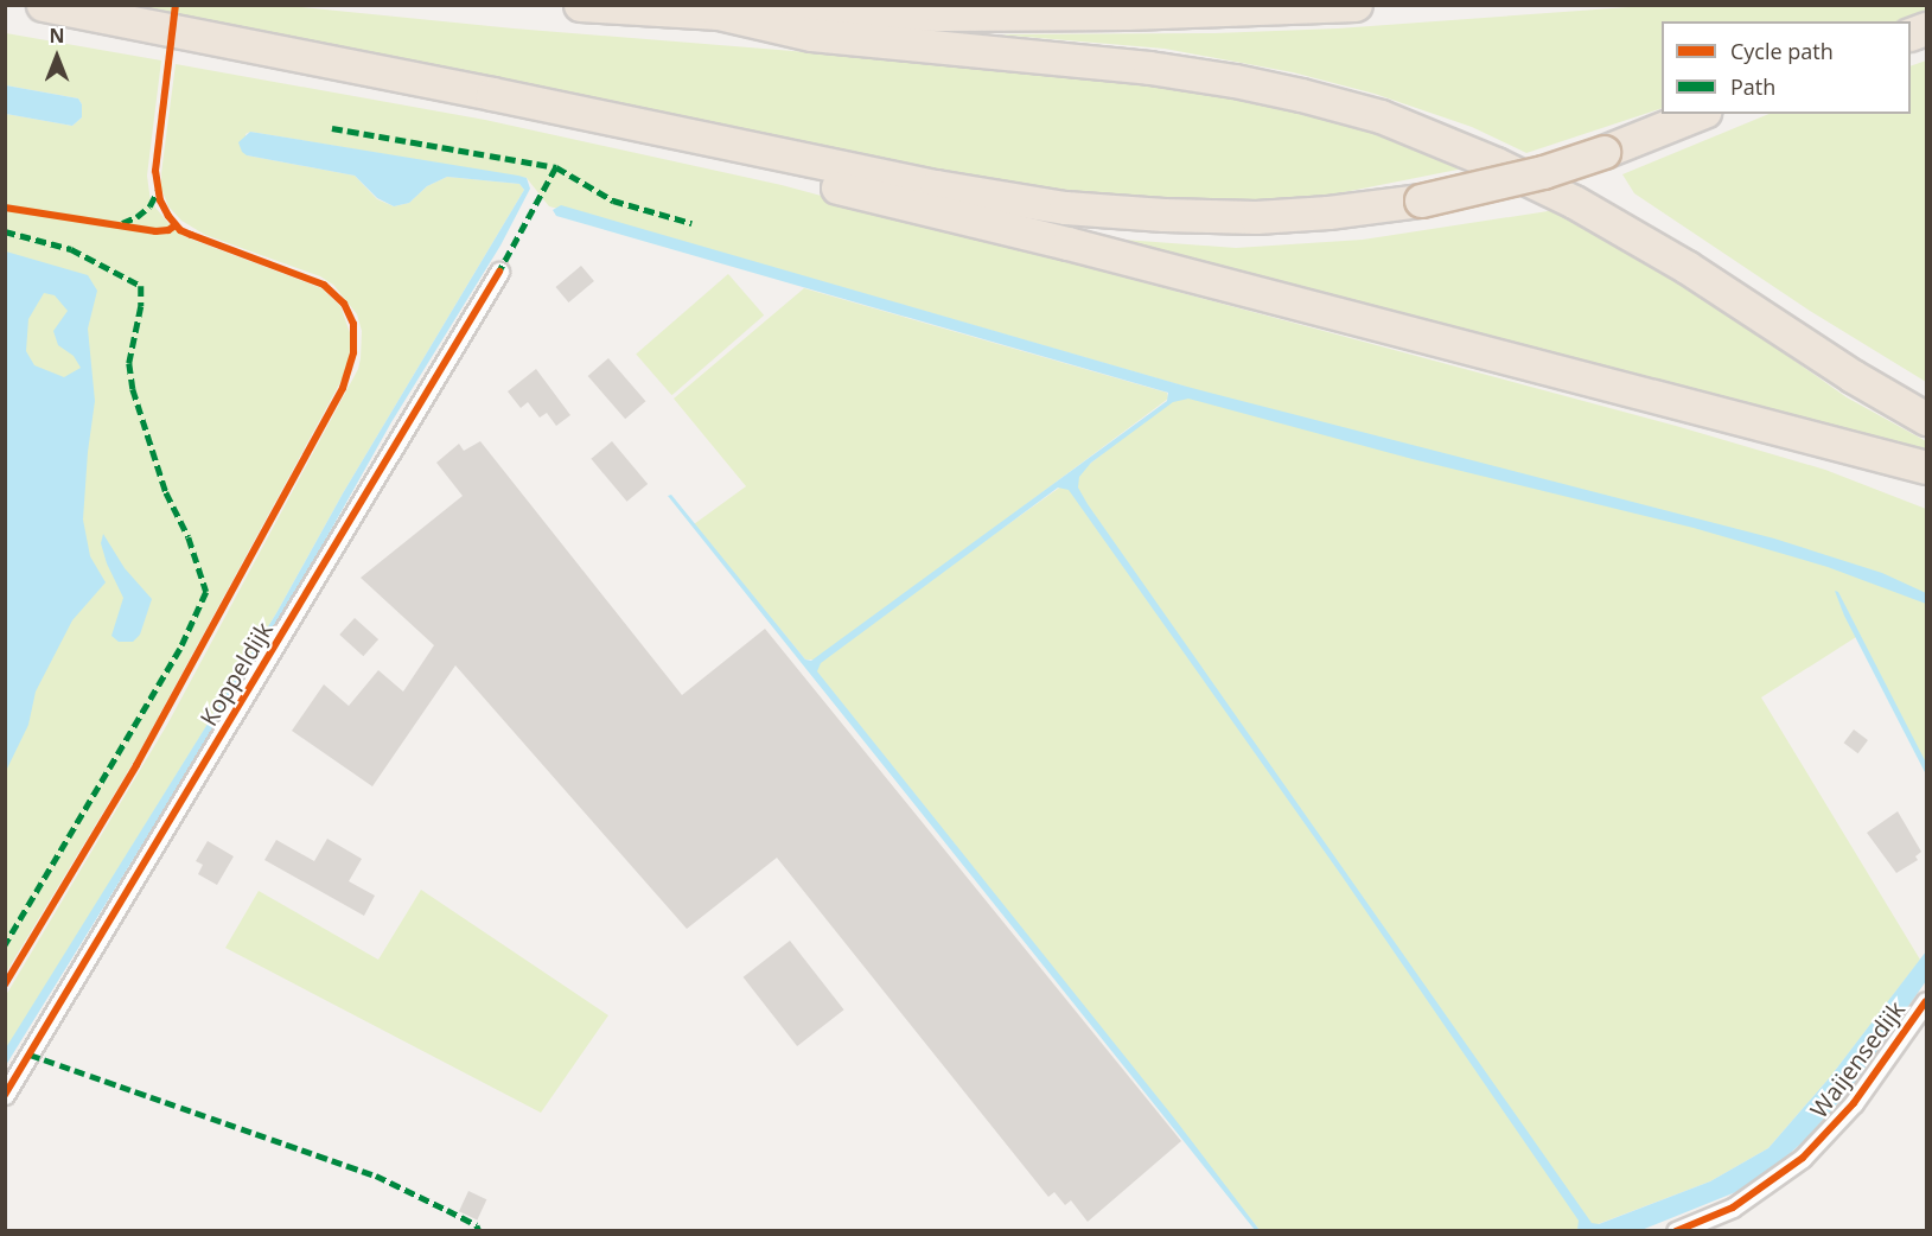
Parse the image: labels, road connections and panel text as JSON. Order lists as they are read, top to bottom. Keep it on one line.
{"streets":{"street":["Koppeldijk","Waijensedijk"]},"legend":["Cycle path","Path"],"north":"top"}
